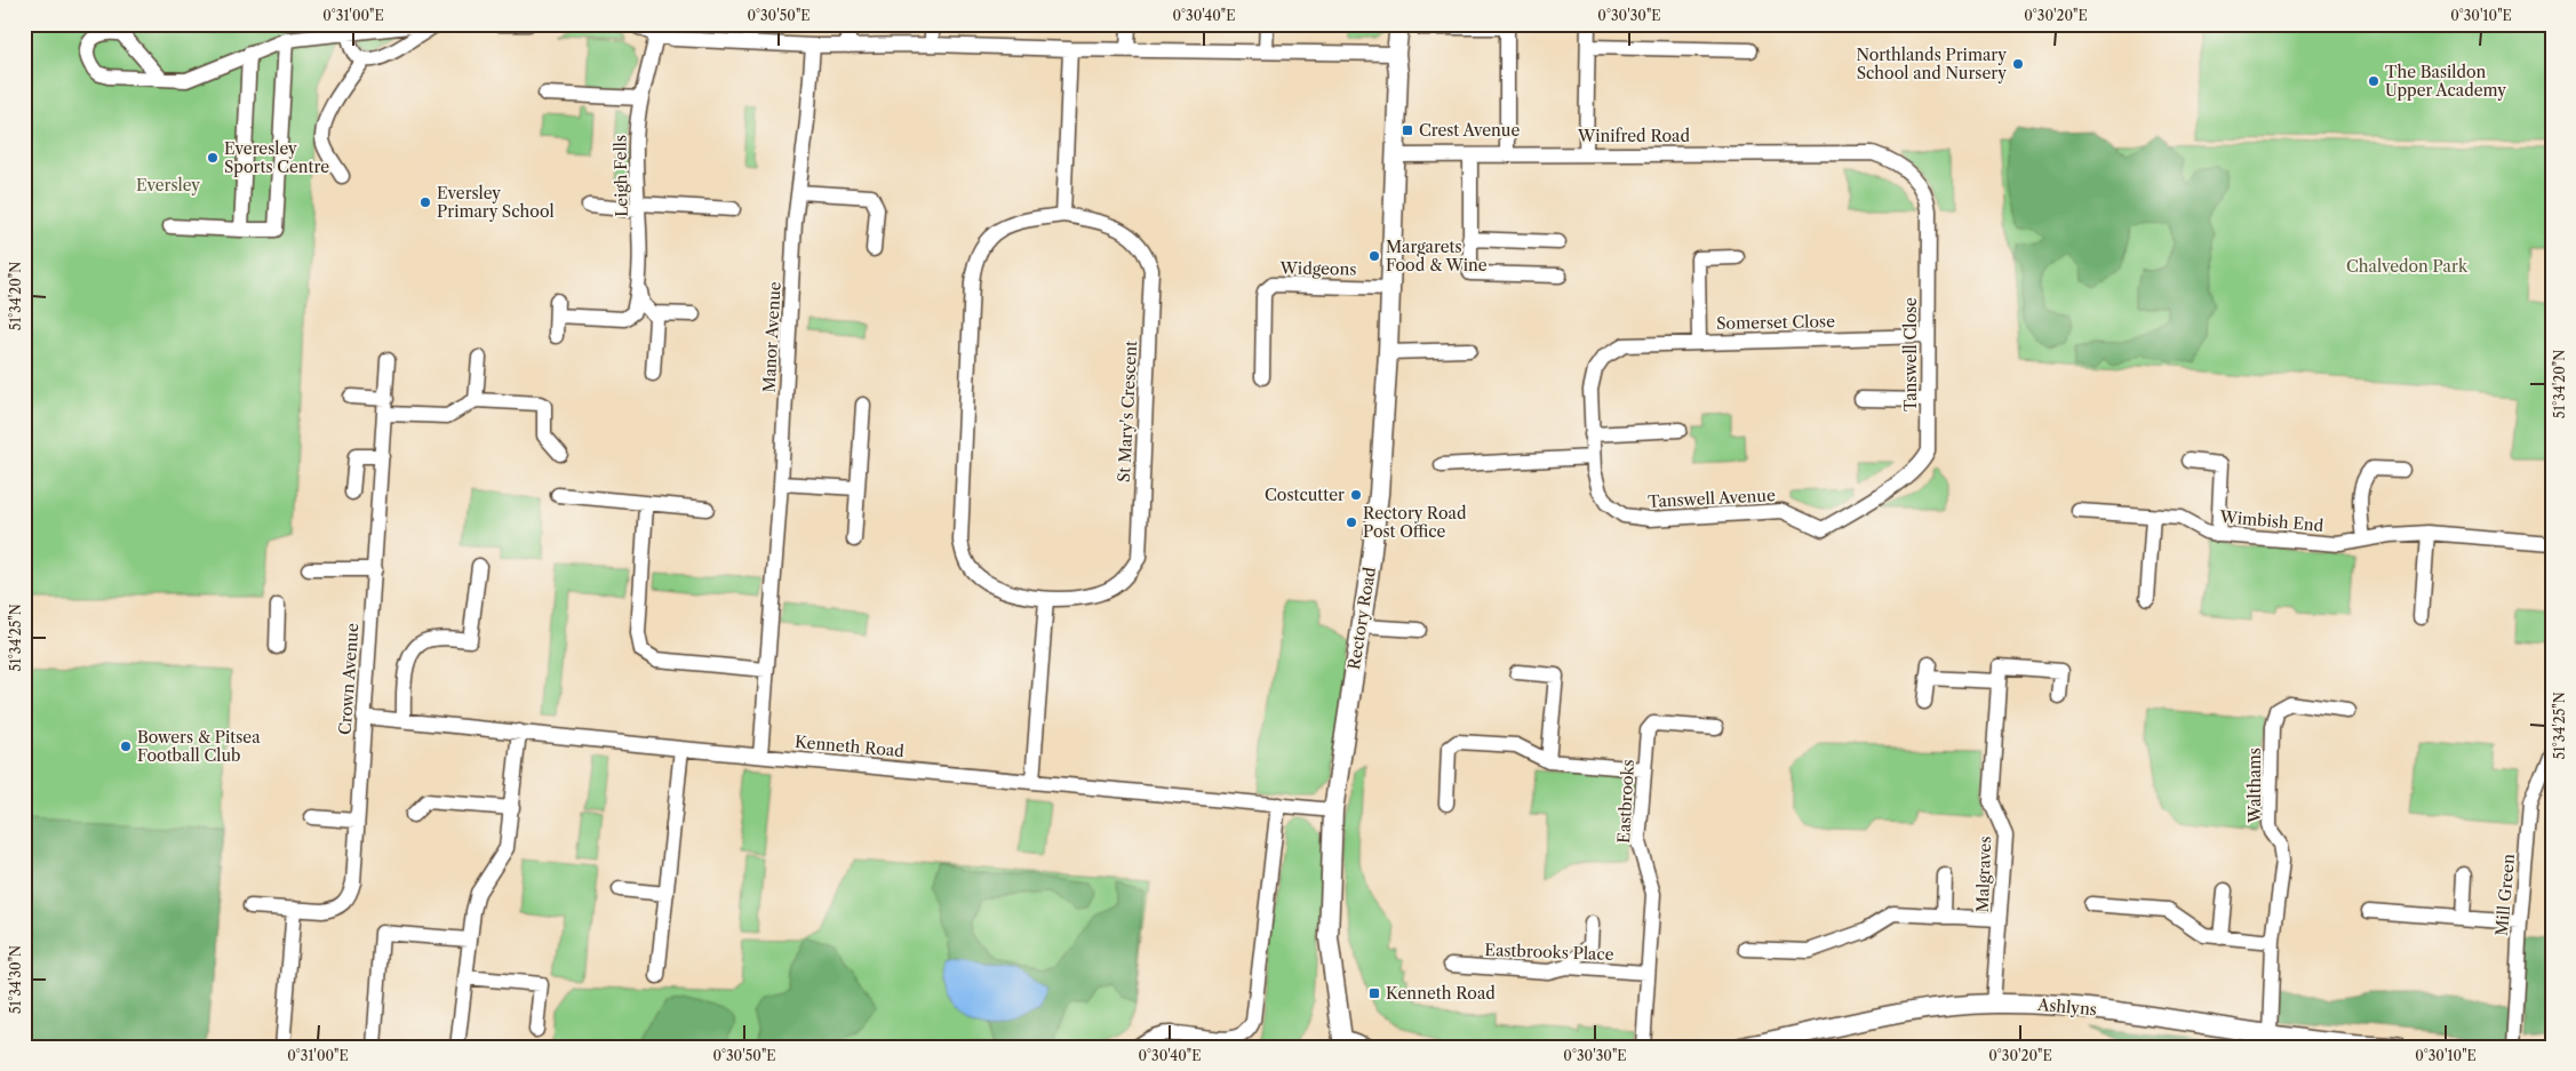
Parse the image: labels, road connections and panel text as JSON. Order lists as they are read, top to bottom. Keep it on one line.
{"streets":{"street":["Winifred Road","Leigh Fells","Widgeons","Somerset Close","Manor Avenue","Tanswell Close","St Mary's Crescent","Tanswell Avenue","Wimbish End","Rectory Road","Crown Avenue","Kenneth Road","Walthams","Eastbrooks","Malgraves","Mill Green","Eastbrooks Place","Ashlyns"]},"crossings":[["Winifred Road","Tanswell Close"],["Winifred Road","Rectory Road"],["Widgeons","Rectory Road"],["Somerset Close","Tanswell Close"],["Somerset Close","Tanswell Avenue"],["Manor Avenue","Kenneth Road"],["Tanswell Close","Tanswell Avenue"],["Rectory Road","Kenneth Road"],["Crown Avenue","Kenneth Road"],["Walthams","Ashlyns"],["Eastbrooks","Eastbrooks Place"],["Malgraves","Ashlyns"]],"parks":["Eversley","Chalvedon Park"],"places":{"other":["Northlands Primary School and Nursery","The Basildon Upper Academy","Everesley Sports Centre","Eversley Primary School","Margarets Food & Wine","Costcutter","Rectory Road Post Office","Bowers & Pitsea Football Club"],"transit":["Crest Avenue","Kenneth Road"]},"coordinates":["0°31'00\"E","0°30'50\"E","0°30'40\"E","0°30'30\"E","0°30'20\"E","0°30'10\"E","51°34'20\"N","51°34'25\"N","51°34'30\"N"]}
